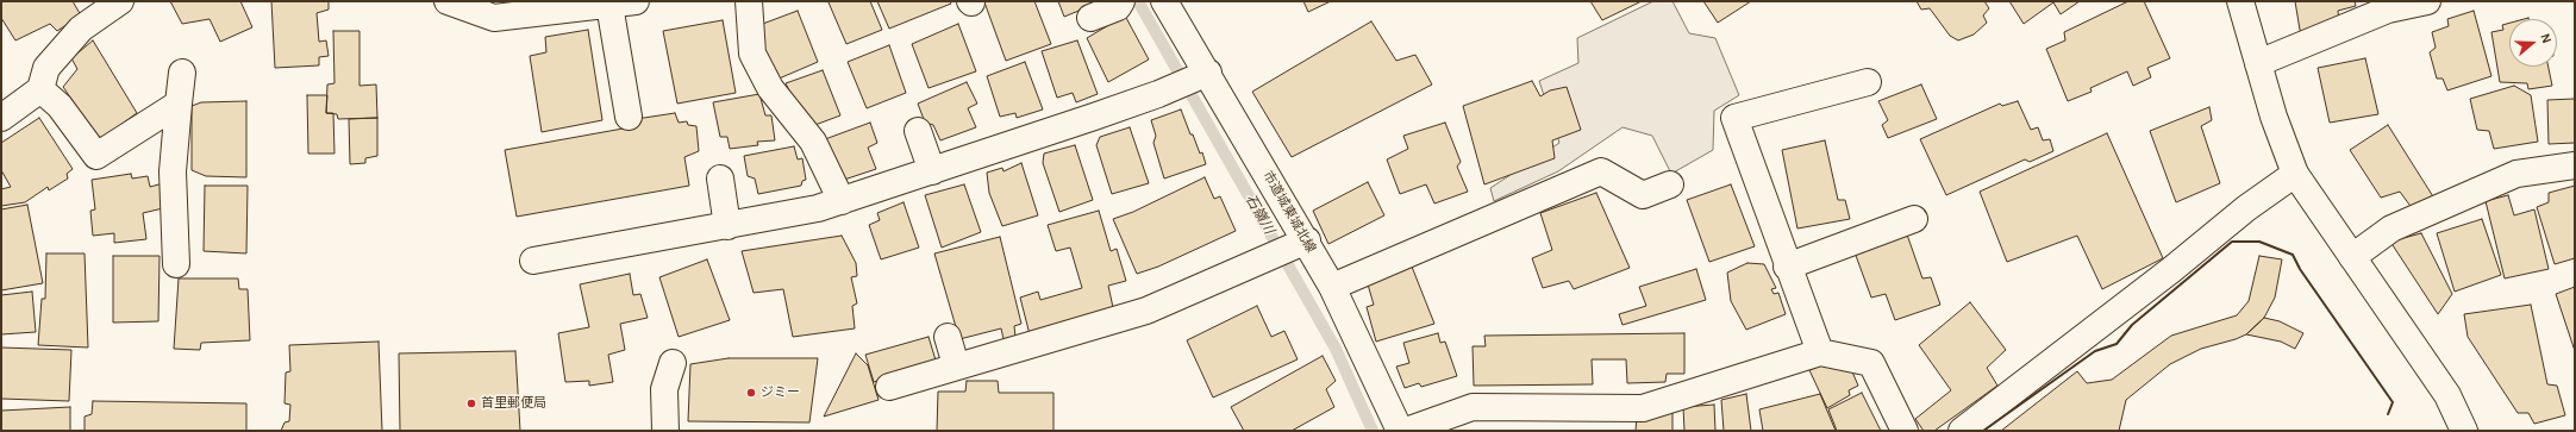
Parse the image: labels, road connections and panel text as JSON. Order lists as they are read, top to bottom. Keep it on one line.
{"streets":{"street":["市道城東城北線"]},"water":["石嶺川"],"places":["ジミー","首里郵便局"],"north":"right"}
